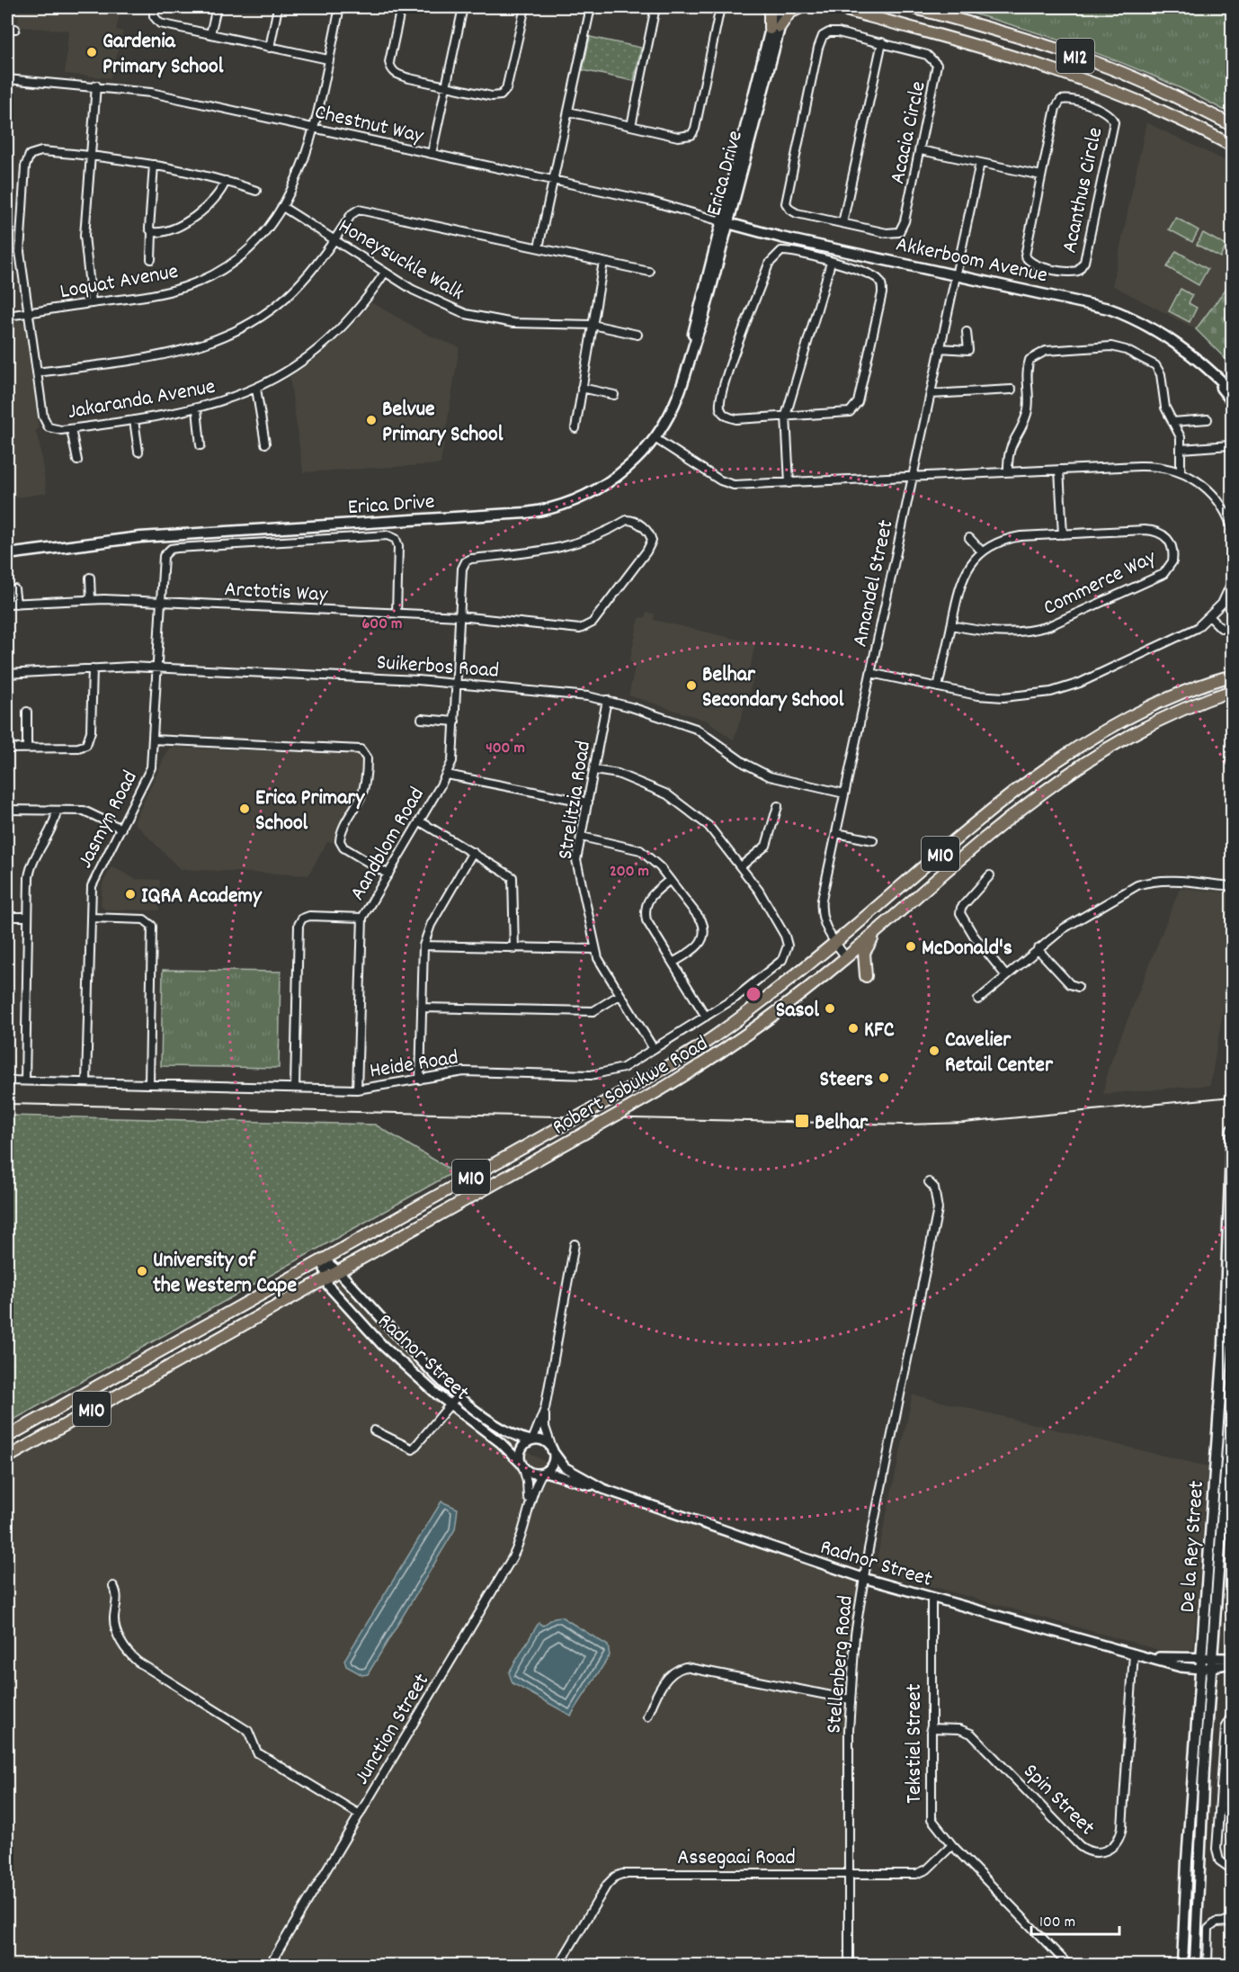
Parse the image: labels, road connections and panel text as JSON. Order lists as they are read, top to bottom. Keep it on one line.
{"streets":{"main road":["M12","Erica Drive","Akkerboom Avenue","M10","Robert Sobukwe Road","De la Rey Street"],"street":["Chestnut Way","Acacia Circle","Acanthus Circle","Honeysuckle Walk","Loquat Avenue","Jakaranda Avenue","Commerce Way","Amandel Street","Arctotis Way","Suikerbos Road","Strelitzia Road","Jasmyn Road","Aandblom Road","Heide Road","Radnor Street","Stellenberg Road","Junction Street","Tekstiel Street","Spin Street","Assegaai Road"]},"crossings":[["Chestnut Way","Erica Drive"],["Chestnut Way","Akkerboom Avenue"],["Chestnut Way","Loquat Avenue"],["Erica Drive","Akkerboom Avenue"],["Honeysuckle Walk","Loquat Avenue"],["Honeysuckle Walk","Jakaranda Avenue"],["Akkerboom Avenue","Amandel Street"],["Amandel Street","Suikerbos Road"],["Amandel Street","Robert Sobukwe Road"],["Arctotis Way","Jasmyn Road"],["Arctotis Way","Aandblom Road"],["Suikerbos Road","Strelitzia Road"],["Suikerbos Road","Jasmyn Road"],["Suikerbos Road","Aandblom Road"],["Strelitzia Road","Heide Road"],["Jasmyn Road","Heide Road"],["Aandblom Road","Heide Road"],["Robert Sobukwe Road","Radnor Street"],["Radnor Street","De la Rey Street"],["Radnor Street","Stellenberg Road"],["Radnor Street","Junction Street"],["Radnor Street","Tekstiel Street"],["Radnor Street","Spin Street"],["Stellenberg Road","Assegaai Road"],["Tekstiel Street","Spin Street"],["Tekstiel Street","Assegaai Road"]],"places":{"other":["Gardenia Primary School","Belvue Primary School","Belhar Secondary School","Erica Primary School","IQRA Academy","McDonald's","Sasol","KFC","Cavelier Retail Center","Steers","University of the Western Cape"],"transit":["Belhar"]},"scale_bar":"100 m","rings":["600 m","400 m","200 m"]}
